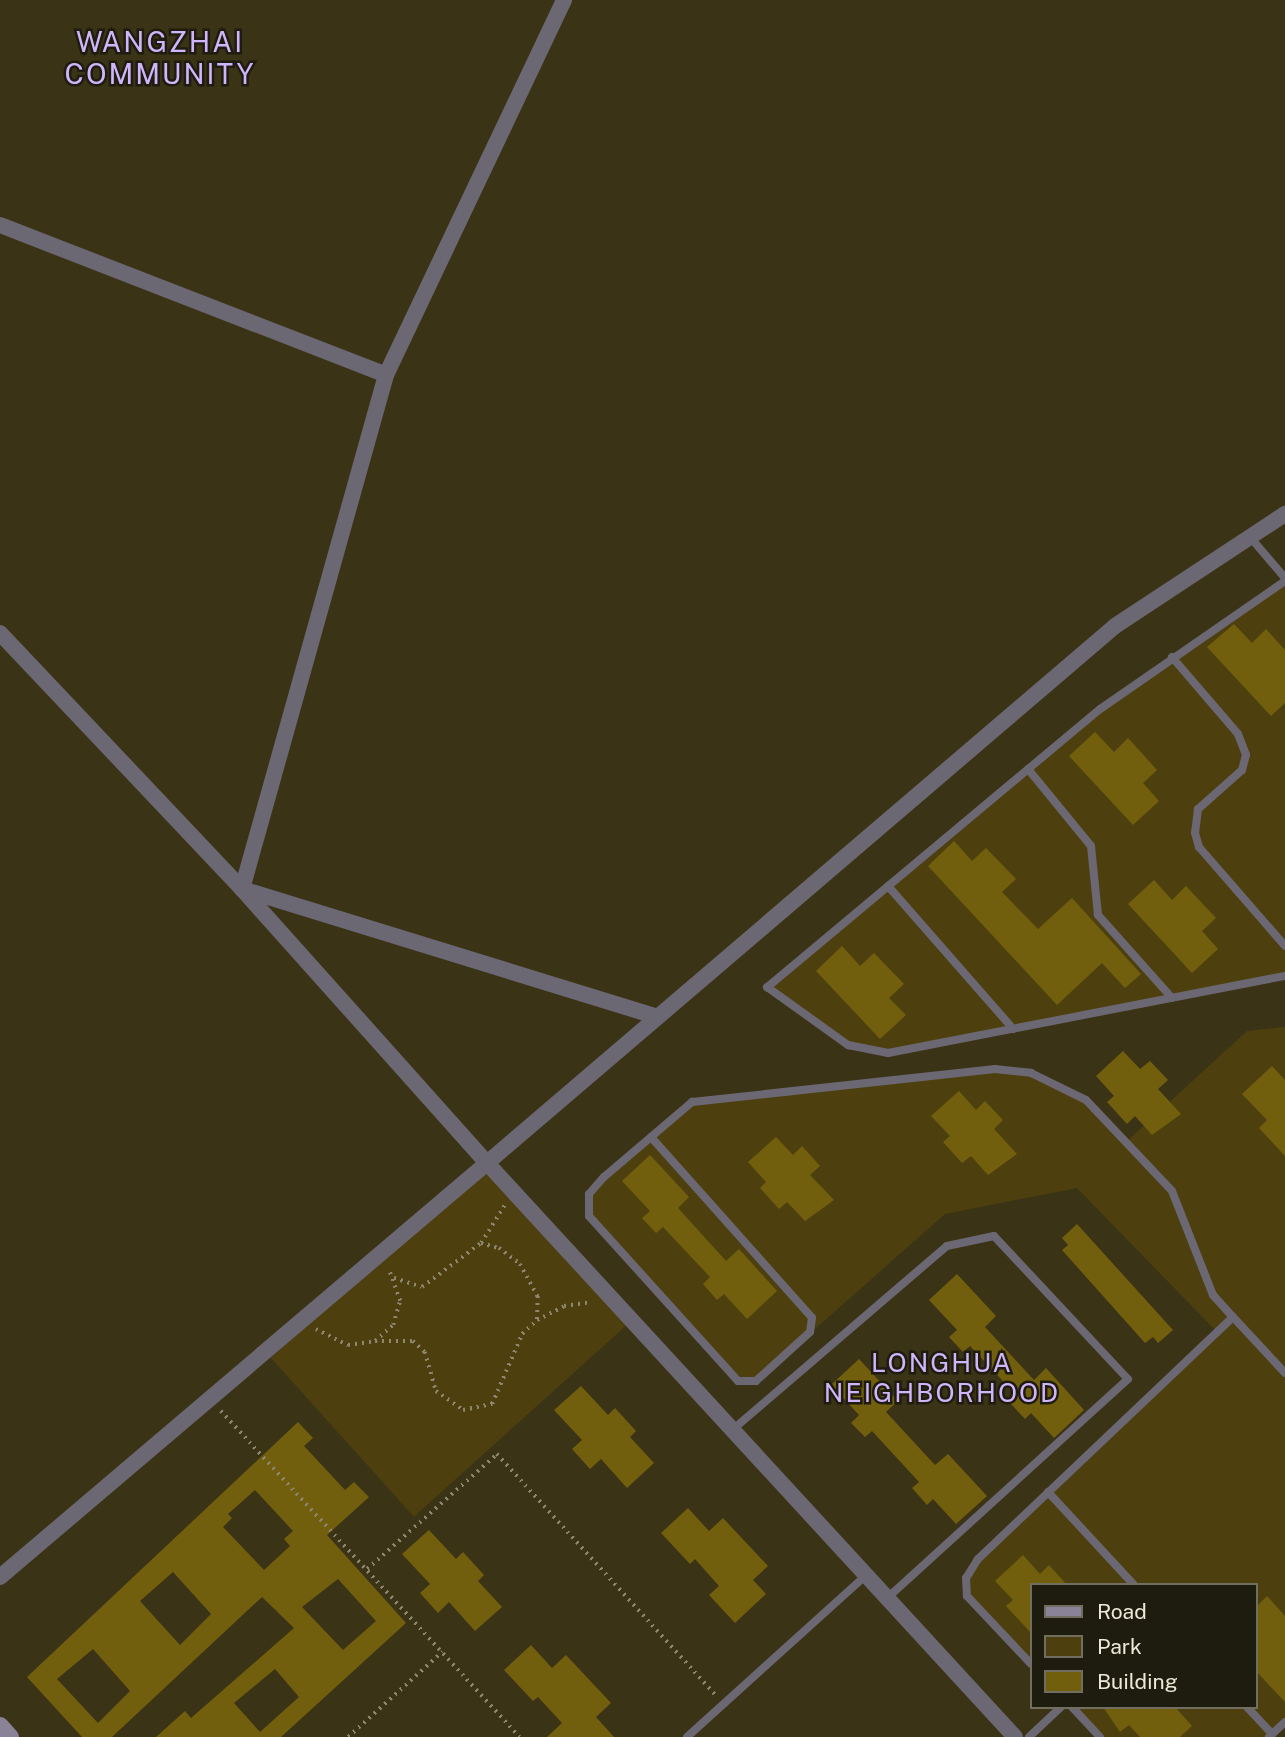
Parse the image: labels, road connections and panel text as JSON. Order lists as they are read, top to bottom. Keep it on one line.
{"districts":["WANGZHAI COMMUNITY","LONGHUA NEIGHBORHOOD"],"legend":["Road","Park","Building"]}
